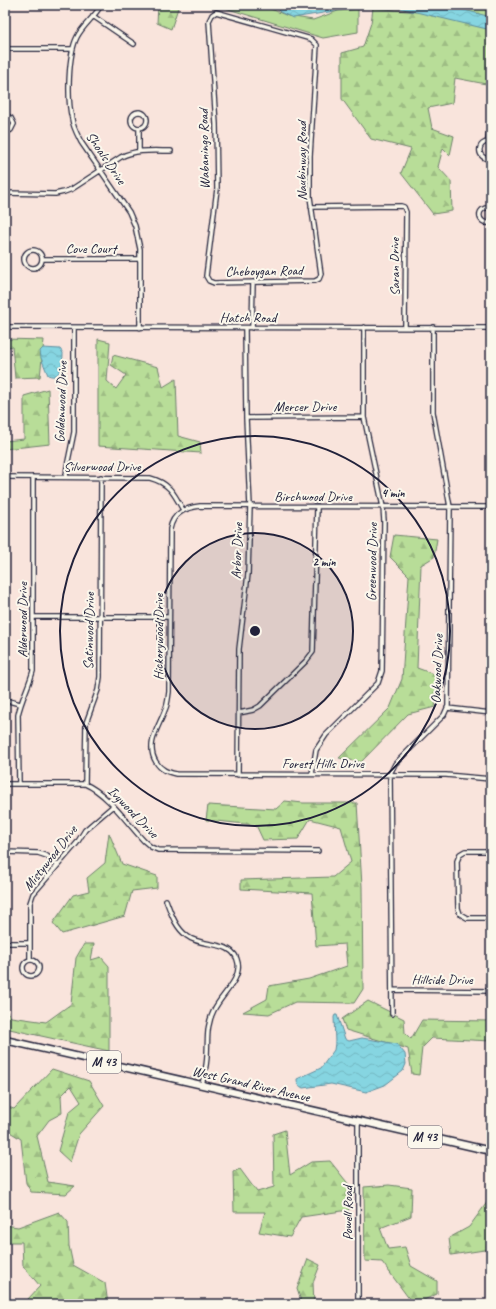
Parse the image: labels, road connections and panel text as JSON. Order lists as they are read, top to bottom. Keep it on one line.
{"streets":{"main road":["M 43","West Grand River Avenue"],"street":["Wabaningo Road","Shoals Drive","Naubinway Road","Cove Court","Saran Drive","Cheboygan Road","Hatch Road","Goldenwood Drive","Mercer Drive","Silverwood Drive","Birchwood Drive","Arbor Drive","Greenwood Drive","Alderwood Drive","Satinwood Drive","Hickorywood Drive","Oakwood Drive","Forest Hills Drive","Ivywood Drive","Mistywood Drive","Hillside Drive","Powell Road"]},"crossings":[["Wabaningo Road","Naubinway Road"],["Wabaningo Road","Cheboygan Road"],["Shoals Drive","Cove Court"],["Shoals Drive","Hatch Road"],["Naubinway Road","Saran Drive"],["Naubinway Road","Cheboygan Road"],["Saran Drive","Hatch Road"],["Hatch Road","Goldenwood Drive"],["Hatch Road","Arbor Drive"],["Hatch Road","Greenwood Drive"],["Hatch Road","Oakwood Drive"],["Goldenwood Drive","Silverwood Drive"],["Mercer Drive","Arbor Drive"],["Mercer Drive","Greenwood Drive"],["Silverwood Drive","Birchwood Drive"],["Silverwood Drive","Alderwood Drive"],["Silverwood Drive","Satinwood Drive"],["Silverwood Drive","Hickorywood Drive"],["Birchwood Drive","Arbor Drive"],["Birchwood Drive","Greenwood Drive"],["Birchwood Drive","Hickorywood Drive"],["Birchwood Drive","Oakwood Drive"],["Arbor Drive","Forest Hills Drive"],["Greenwood Drive","Forest Hills Drive"],["Satinwood Drive","Ivywood Drive"],["Hickorywood Drive","Forest Hills Drive"],["Oakwood Drive","Forest Hills Drive"],["Ivywood Drive","Mistywood Drive"],["West Grand River Avenue","Powell Road"]],"rings":["4 min","2 min"]}
